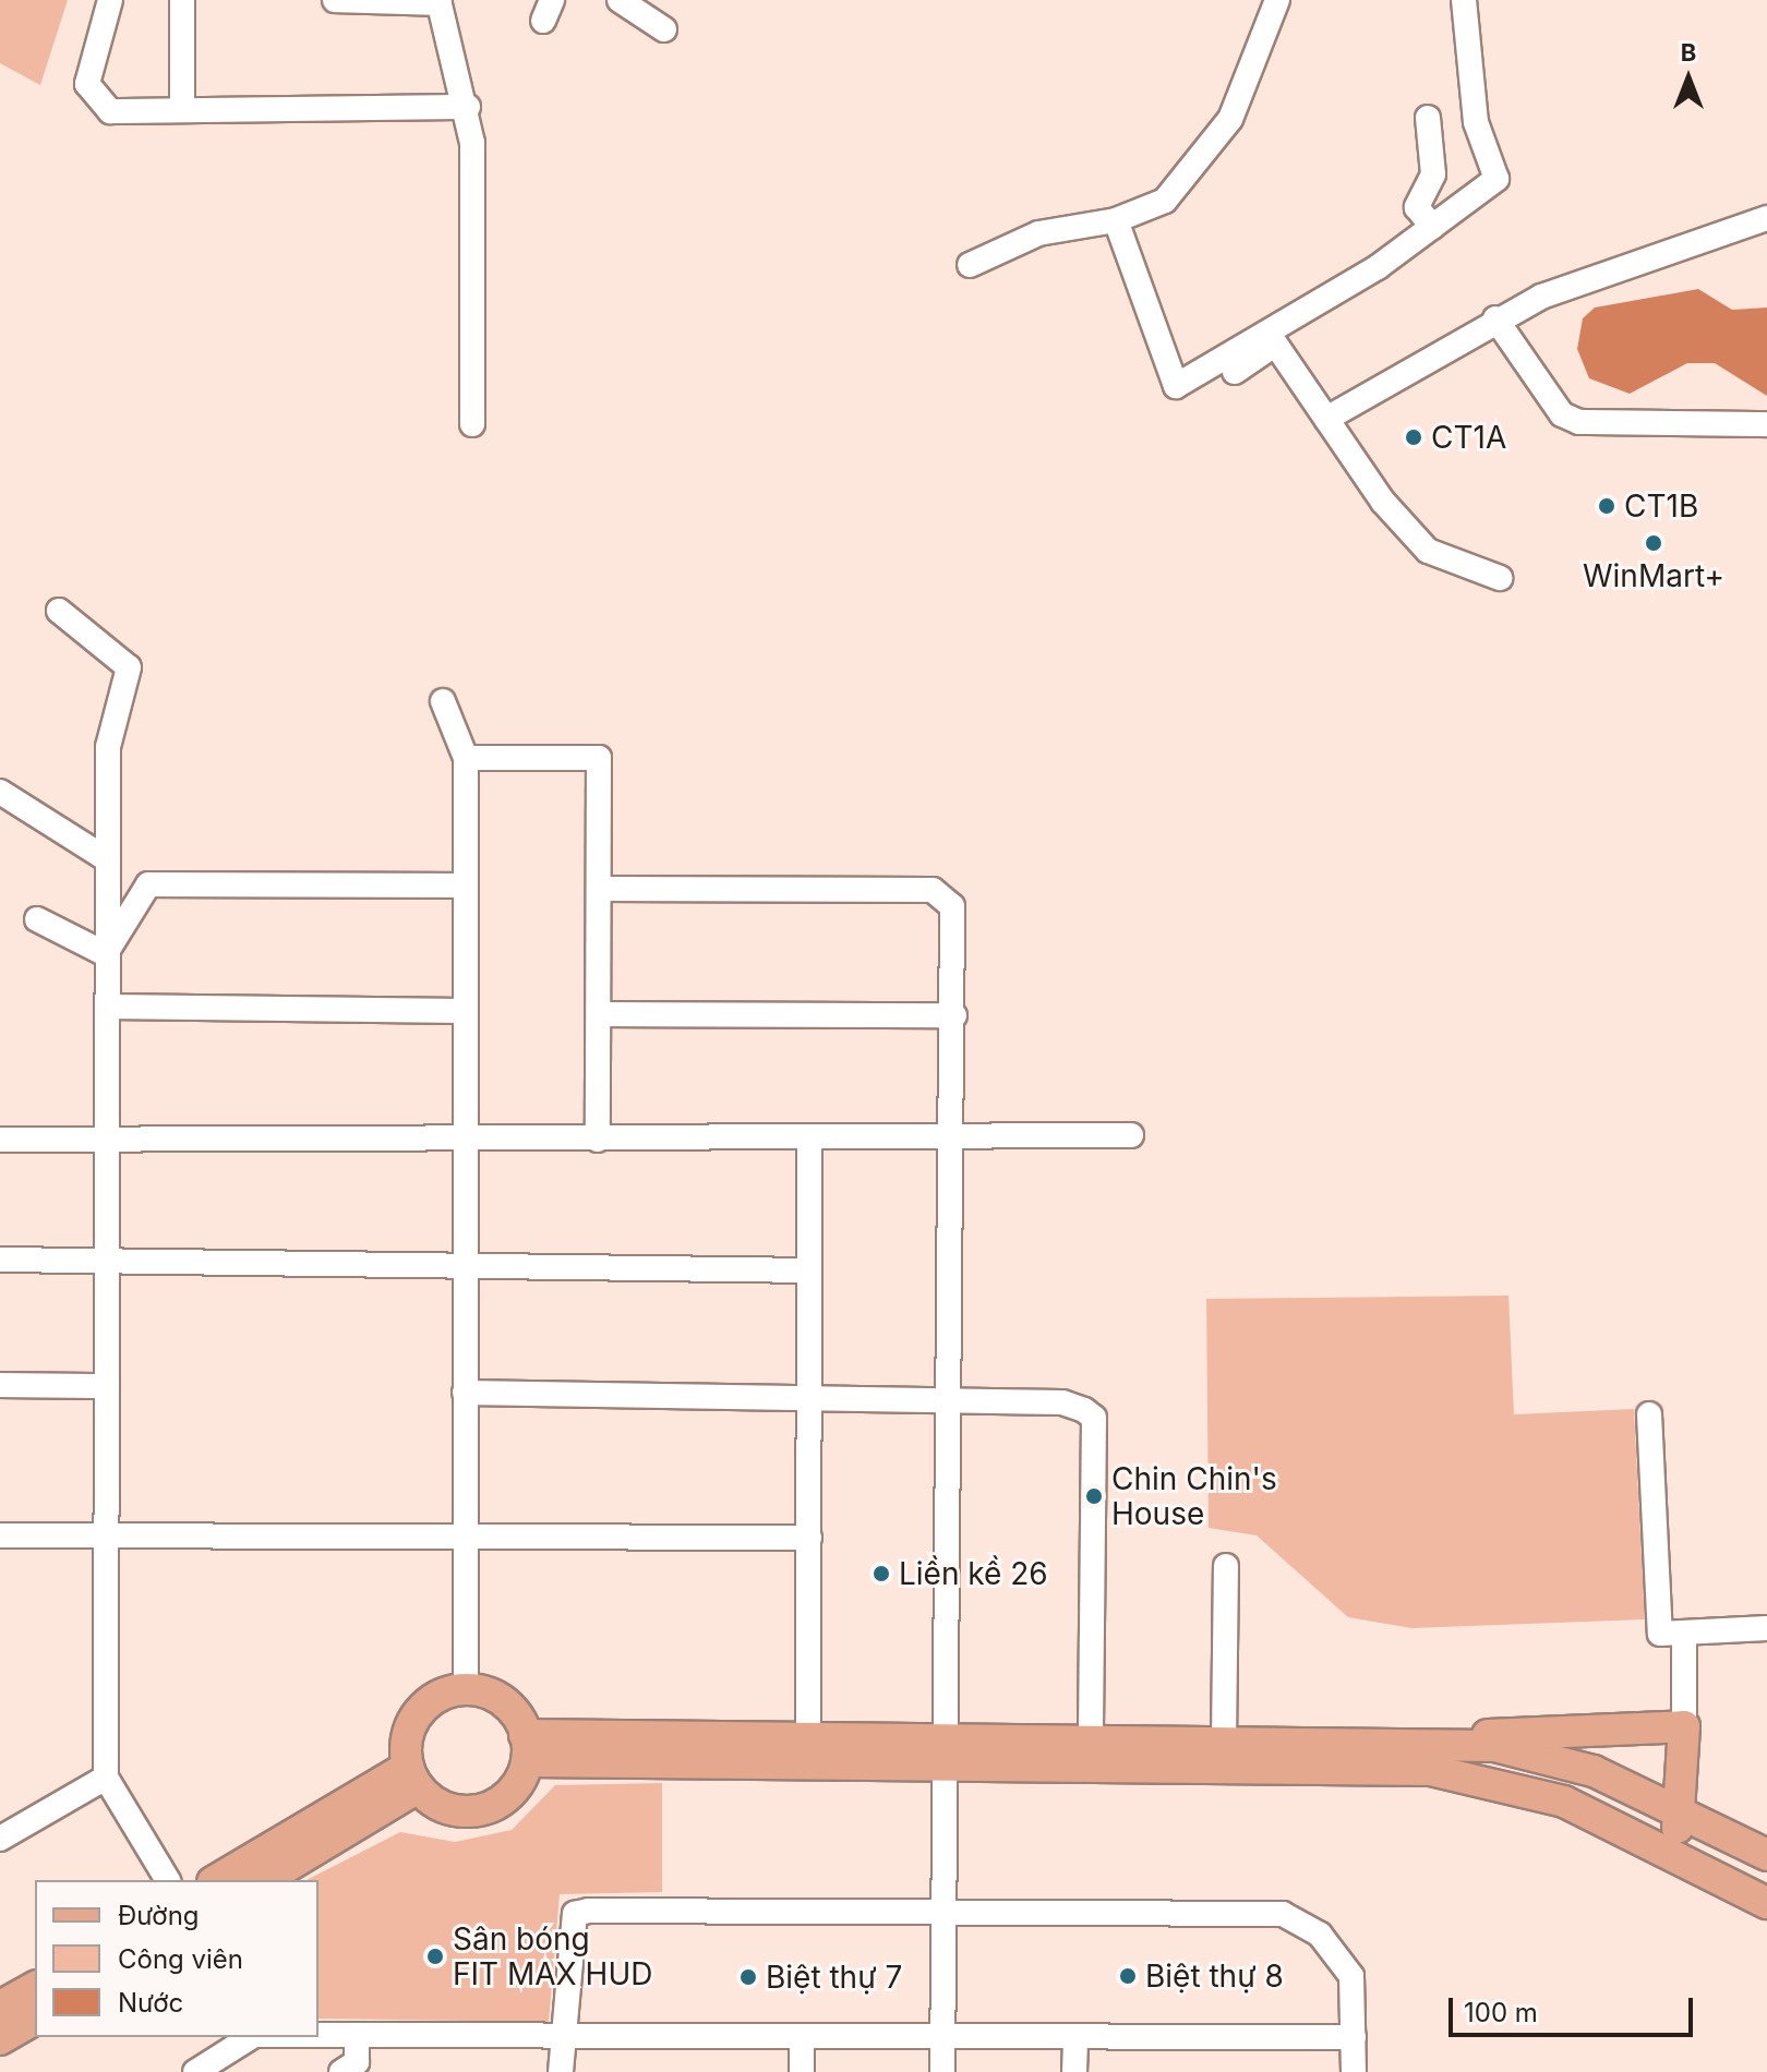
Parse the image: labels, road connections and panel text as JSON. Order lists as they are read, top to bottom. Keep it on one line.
{"places":["CT1A","CT1B","WinMart+","Chin Chin's House","Liền kề 26","Sân bóng FIT MAX HUD","Biệt thự 8","Biệt thự 7"],"legend":["Đường","Công viên","Nước"],"scale_bar":"100 m","north":"top"}
